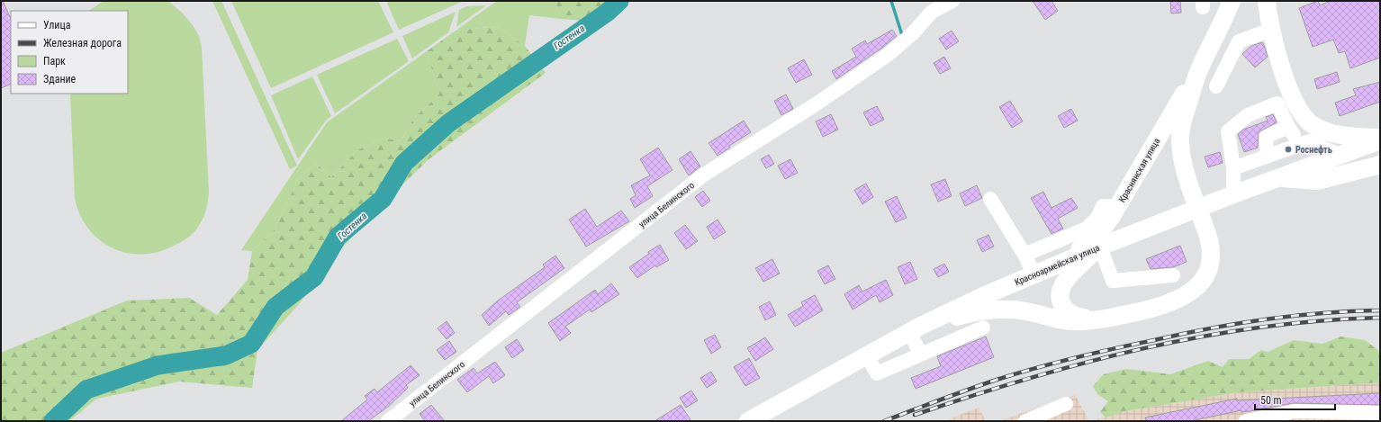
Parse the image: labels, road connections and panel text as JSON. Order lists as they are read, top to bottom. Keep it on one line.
{"streets":{"main road":["Краснянская улица","Красноармейская улица"],"street":["улица Белинского"]},"crossings":[["Краснянская улица","Красноармейская улица"]],"water":["Гостенка"],"places":["Роснефть"],"legend":["Улица","Железная дорога","Парк","Здание"],"scale_bar":"50 m"}
